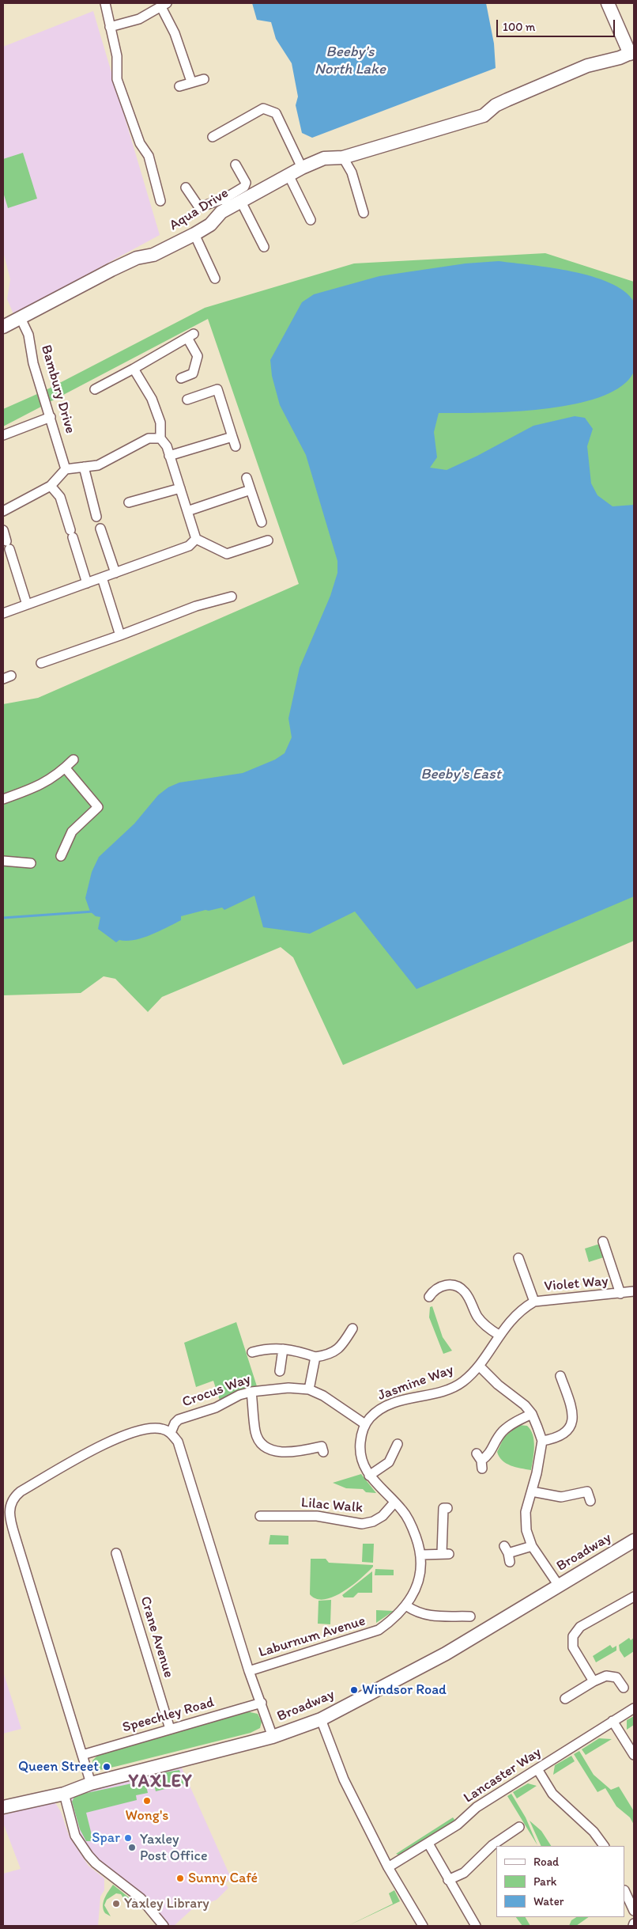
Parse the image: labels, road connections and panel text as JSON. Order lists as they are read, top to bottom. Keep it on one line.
{"streets":{"street":["Aqua Drive","Bambury Drive","Violet Way","Jasmine Way","Crocus Way","Lilac Walk","Broadway","Crane Avenue","Laburnum Avenue","Speechley Road","Lancaster Way"]},"crossings":[["Aqua Drive","Bambury Drive"],["Violet Way","Jasmine Way"],["Jasmine Way","Crocus Way"],["Jasmine Way","Laburnum Avenue"],["Crocus Way","Laburnum Avenue"],["Lilac Walk","Laburnum Avenue"],["Crane Avenue","Speechley Road"]],"districts":["YAXLEY"],"water":["Beeby's North Lake","Beeby's East"],"places":["Windsor Road","Queen Street","Wong's","Spar","Yaxley Post Office","Sunny Café","Yaxley Library"],"legend":["Road","Park","Water"],"scale_bar":"100 m"}
